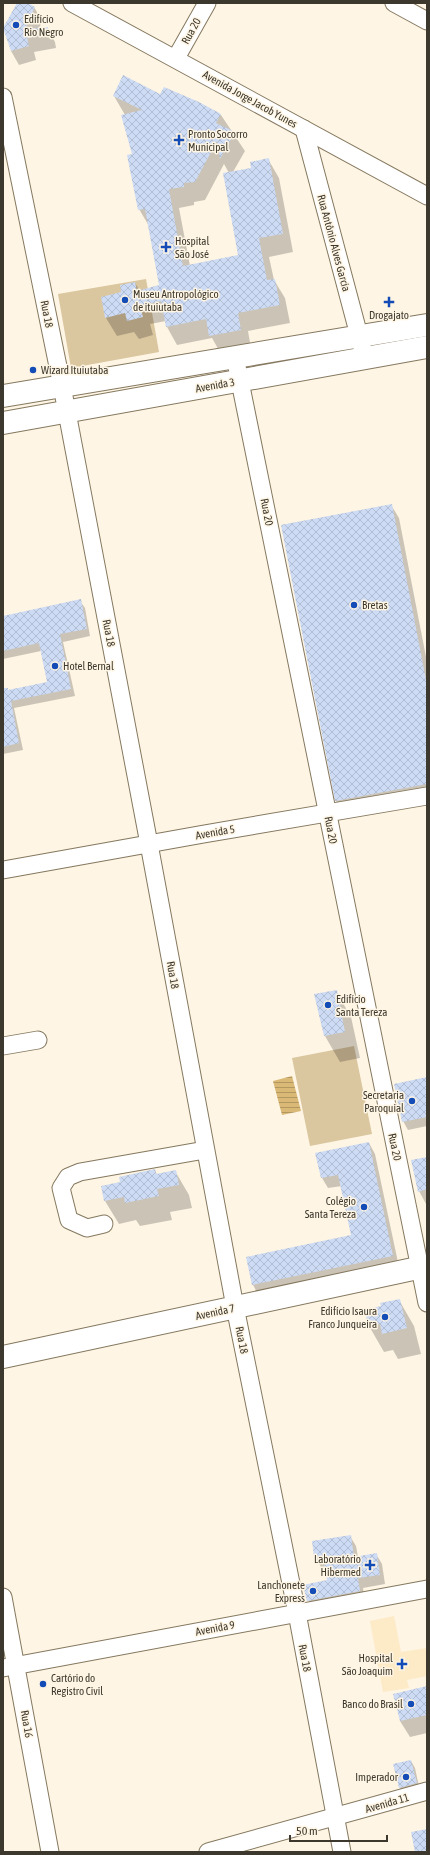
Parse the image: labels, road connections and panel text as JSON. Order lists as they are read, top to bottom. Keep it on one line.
{"streets":{"main road":["Avenida 3","Avenida 7"],"street":["Rua 20","Avenida Jorge Jacob Yunes","Rua Antônio Alves Garcia","Rua 18","Avenida 5","Avenida 9","Rua 16","Avenida 11"]},"crossings":[["Rua 20","Avenida Jorge Jacob Yunes"],["Rua 20","Avenida 3"],["Rua 20","Avenida 5"],["Rua 20","Avenida 7"],["Avenida Jorge Jacob Yunes","Rua Antônio Alves Garcia"],["Rua Antônio Alves Garcia","Avenida 3"],["Rua 18","Avenida 3"],["Rua 18","Avenida 5"],["Rua 18","Avenida 7"],["Rua 18","Avenida 9"],["Rua 18","Avenida 11"],["Avenida 9","Rua 16"]],"places":{"other":["Edifício Rio Negro","Museu Antropológico de ituiutaba","Wizard Ituiutaba","Bretas","Hotel Bernal","Edifício Santa Tereza","Secretaria Paroquial","Colégio Santa Tereza","Edifício Isaura Franco Junqueira","Lanchonete Express","Cartório do Registro Civil","Banco do Brasil","Imperador"],"health":["Pronto Socorro Municipal","Hospital São José","Drogajato","Laboratório Hibermed","Hospital São Joaquim"]},"scale_bar":"50 m"}
